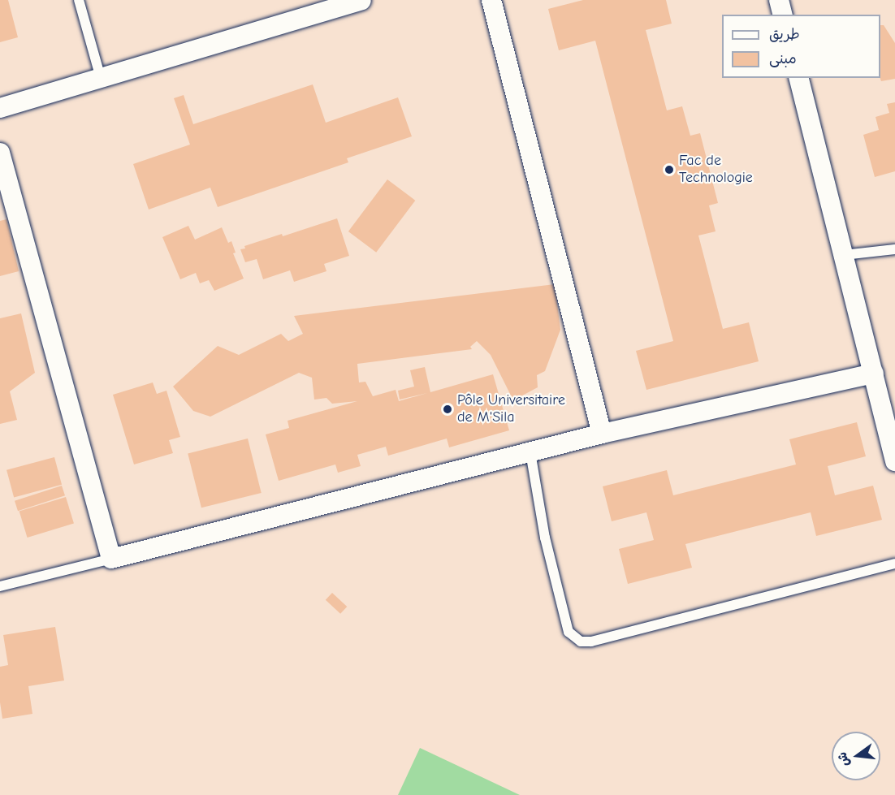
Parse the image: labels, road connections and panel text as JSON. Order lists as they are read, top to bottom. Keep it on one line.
{"places":["Fac de Technologie","Pôle Universitaire de M'Sila"],"legend":["طريق","مبنى"],"north":"left"}
